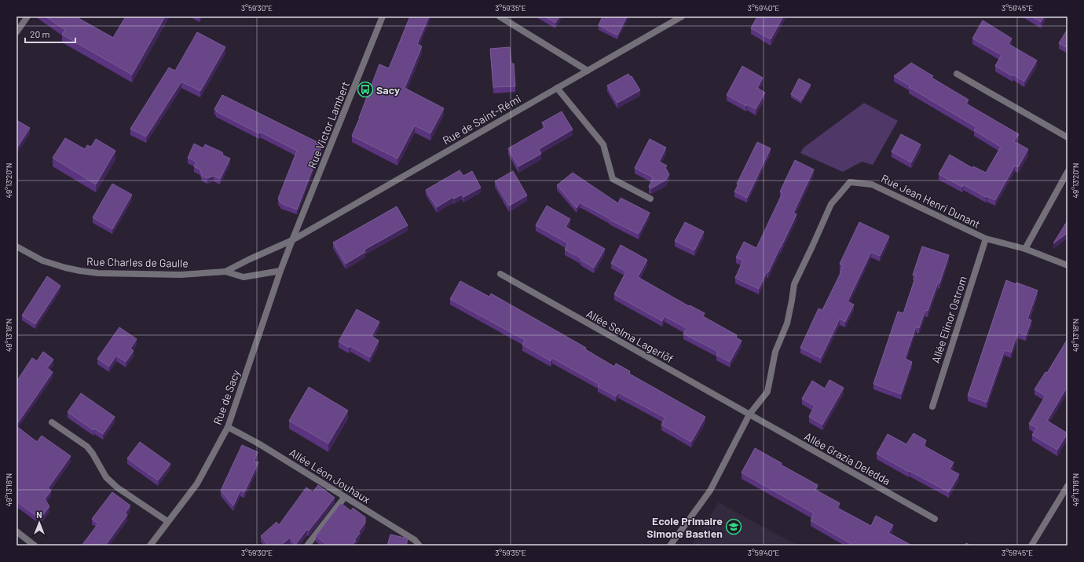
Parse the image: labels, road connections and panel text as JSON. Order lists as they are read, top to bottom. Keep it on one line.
{"streets":{"street":["Rue de Saint-Rémi","Rue Victor Lambert","Rue Jean Henri Dunant","Rue Charles de Gaulle","Allée Elinor Ostrom","Allée Selma Lagerlöf","Rue de Sacy","Allée Grazia Deledda","Allée Léon Jouhaux"]},"crossings":[["Rue de Saint-Rémi","Rue Victor Lambert"],["Rue de Saint-Rémi","Rue Charles de Gaulle"],["Rue de Saint-Rémi","Rue de Sacy"],["Rue Victor Lambert","Rue Charles de Gaulle"],["Rue Victor Lambert","Rue de Sacy"],["Rue Jean Henri Dunant","Allée Elinor Ostrom"],["Rue Jean Henri Dunant","Allée Selma Lagerlöf"],["Rue Jean Henri Dunant","Allée Grazia Deledda"],["Rue Charles de Gaulle","Rue de Sacy"],["Allée Selma Lagerlöf","Allée Grazia Deledda"],["Rue de Sacy","Allée Léon Jouhaux"]],"places":{"bus stop":["Sacy"],"school or university":["Ecole Primaire Simone Bastien"]},"scale_bar":"20 m","north":"top","coordinates":["3°59'30\"E","3°59'35\"E","3°59'40\"E","3°59'45\"E","49°13'20\"N","49°13'18\"N","49°13'16\"N"]}
